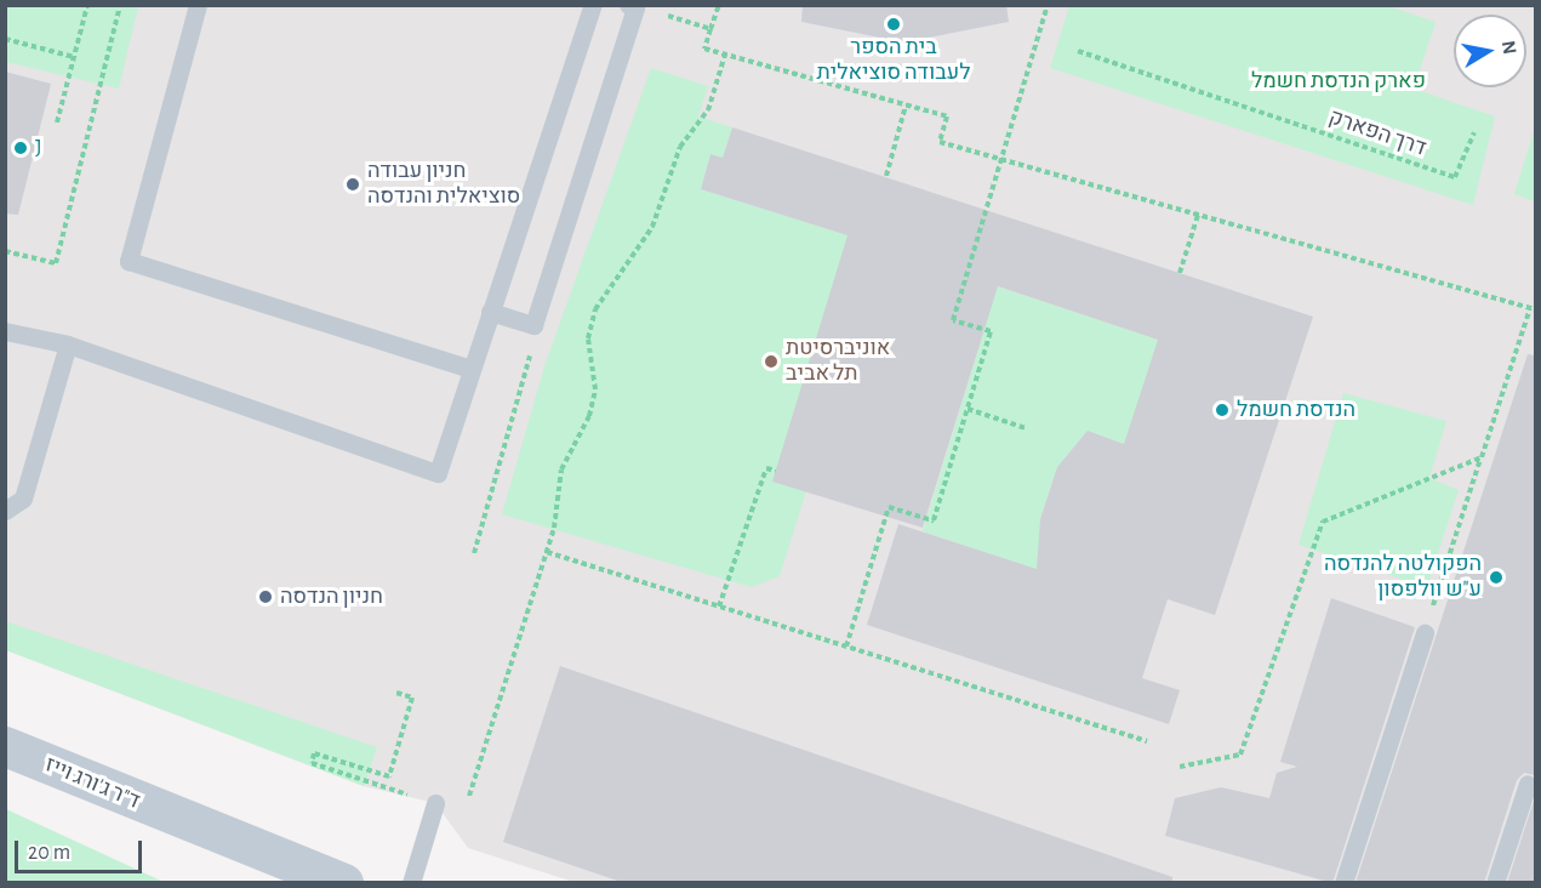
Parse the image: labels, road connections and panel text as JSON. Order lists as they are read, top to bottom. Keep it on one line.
{"streets":{"street":["ד\"ר ג'ורג וייז"],"path":["דרך הפארק"]},"parks":["פארק הנדסת חשמל"],"places":["בית הספר לעבודה סוציאלית","J","חניון עבודה סוציאלית והנדסה","אוניברסיטת תל אביב","הנדסת חשמל","הפקולטה להנדסה ע\"ש וולפסון","חניון הנדסה"],"scale_bar":"20 m","north":"right"}
